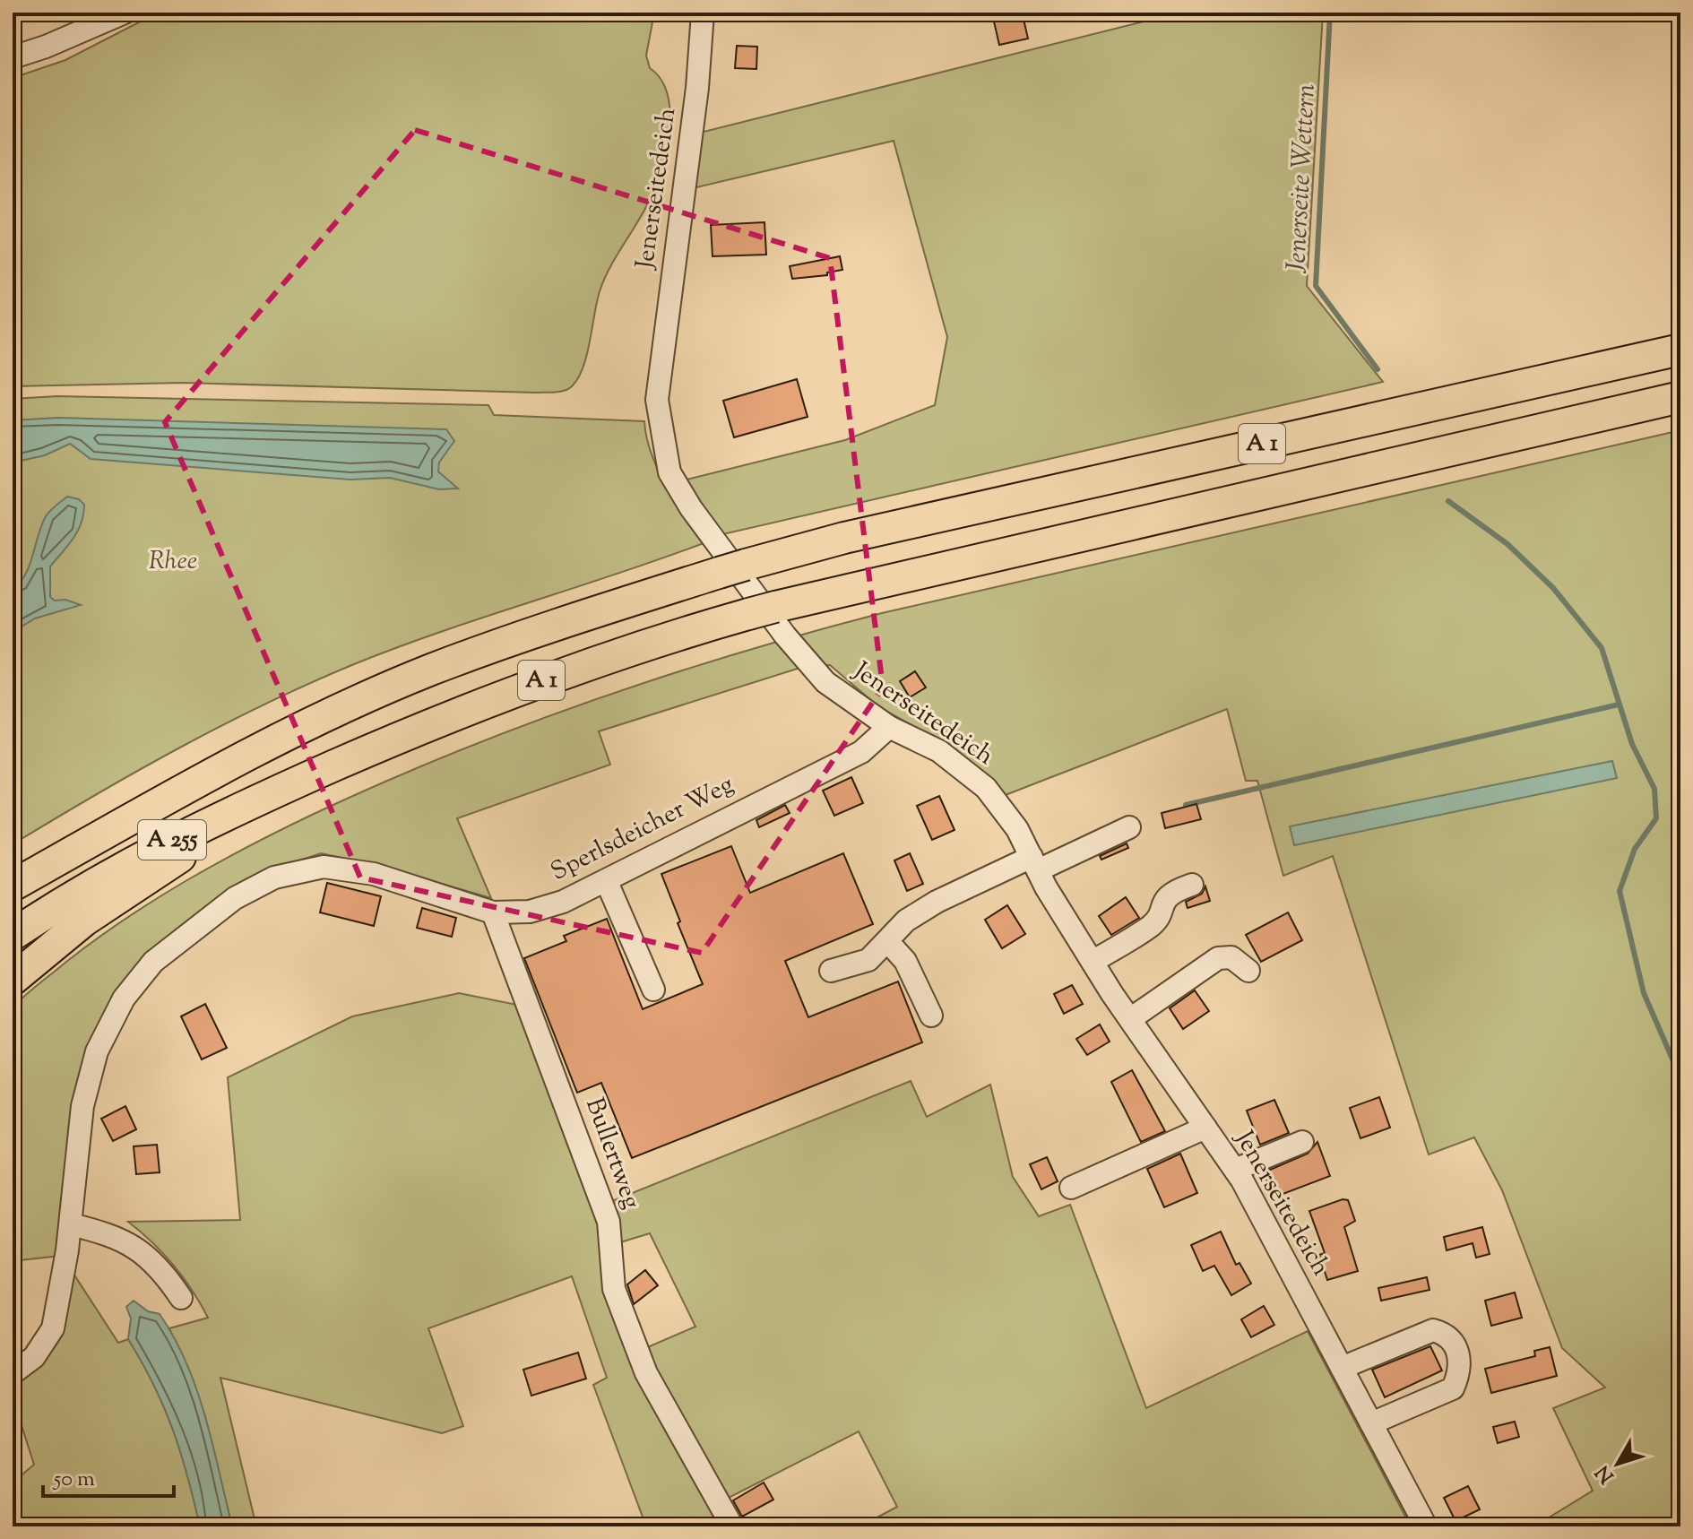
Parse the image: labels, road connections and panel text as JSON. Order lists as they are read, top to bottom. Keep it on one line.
{"streets":{"highway":["A 1","A 255"],"street":["Jenerseitedeich","Sperlsdeicher Weg","Bullertweg"]},"crossings":[["Jenerseitedeich","Sperlsdeicher Weg"],["A 1","A 255"],["Sperlsdeicher Weg","Bullertweg"]],"water":["Jenerseite Wettern"],"parks":["Rhee"],"scale_bar":"50 m","north":"bottom left"}
